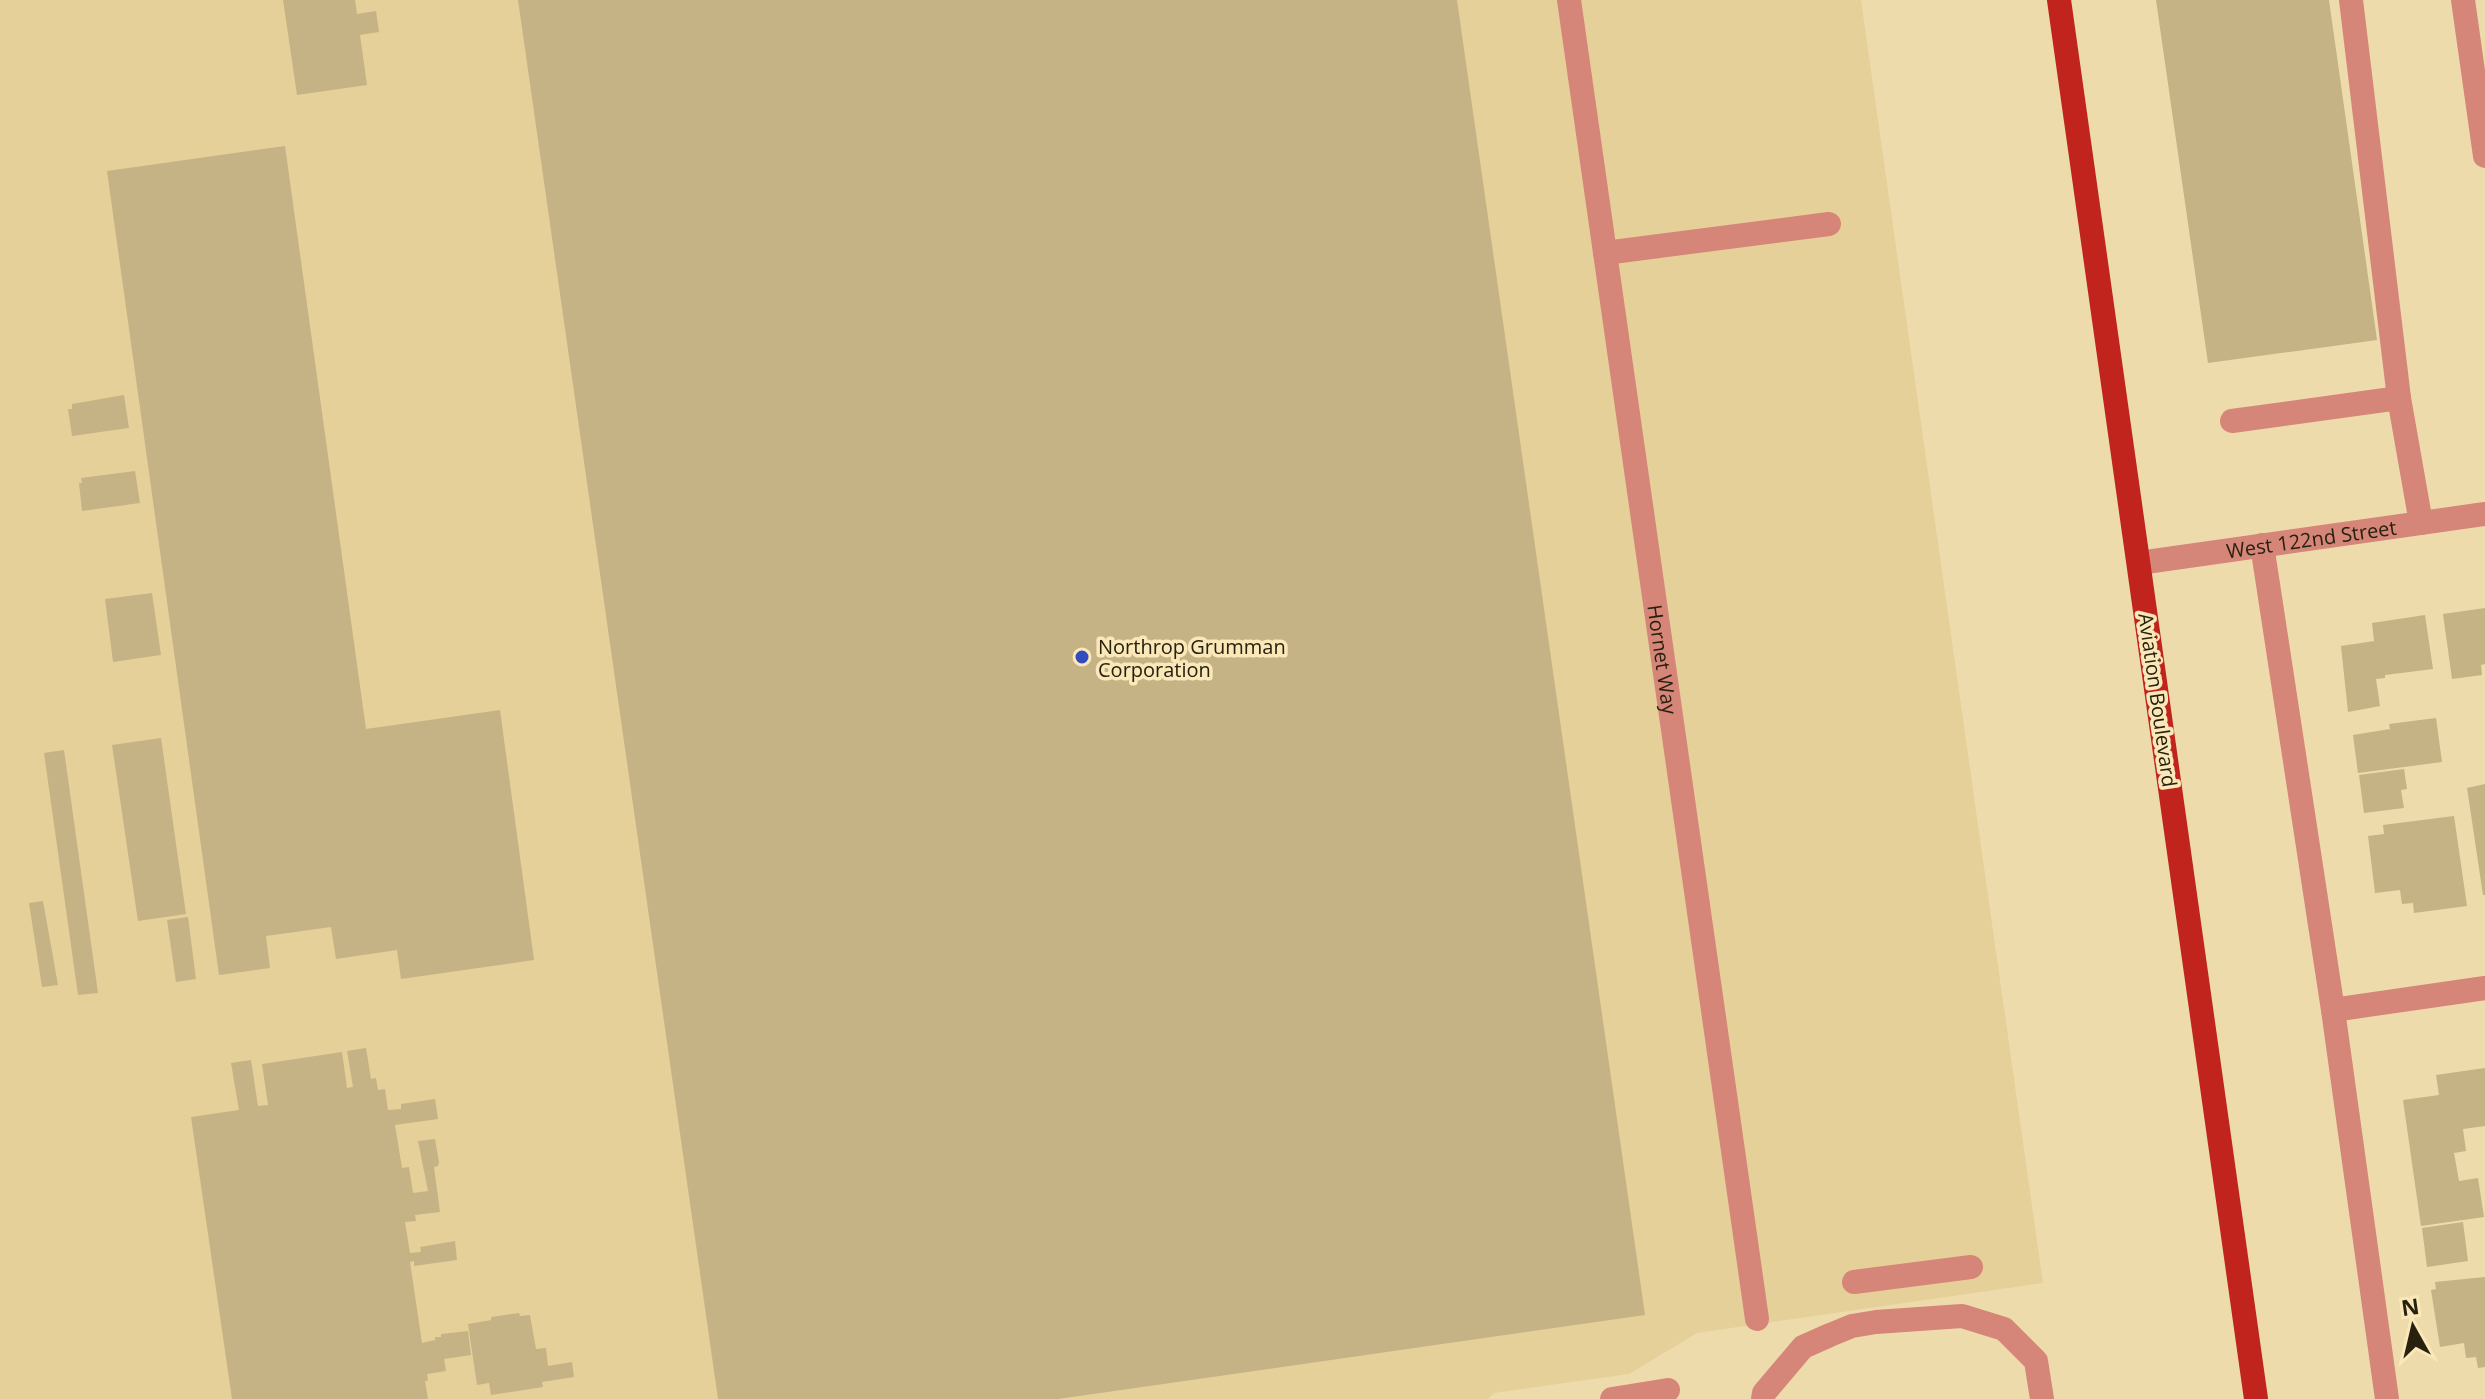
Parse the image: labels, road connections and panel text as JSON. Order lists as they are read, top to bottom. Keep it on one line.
{"streets":{"main road":["Aviation Boulevard"],"street":["West 122nd Street","Hornet Way"]},"crossings":[["West 122nd Street","Aviation Boulevard"]],"places":["Northrop Grumman Corporation"],"north":"top"}
